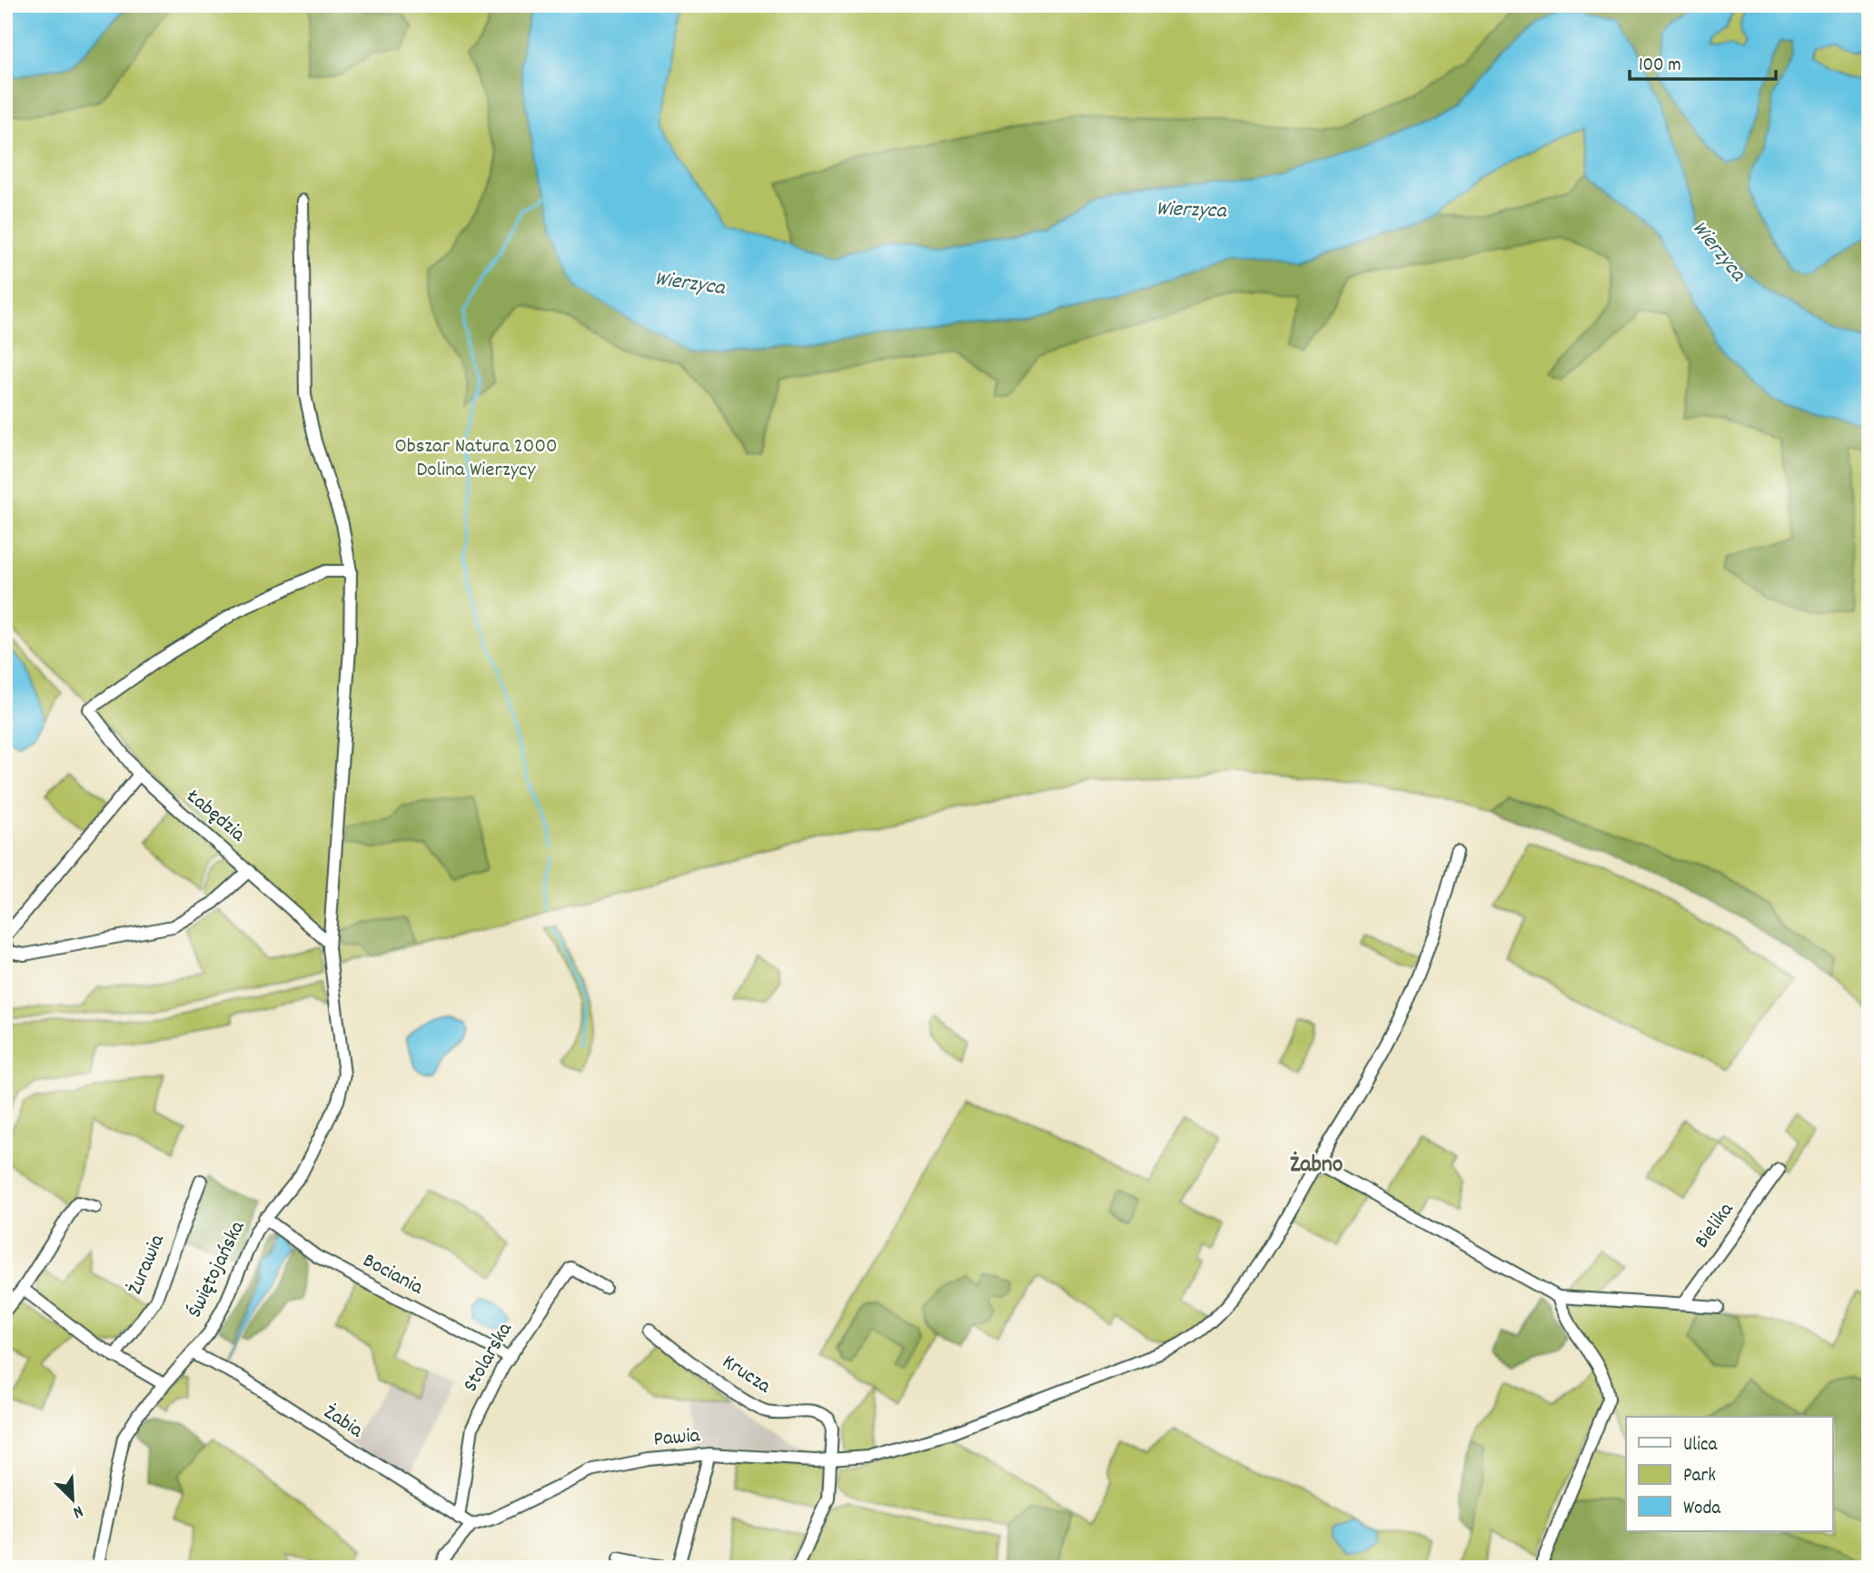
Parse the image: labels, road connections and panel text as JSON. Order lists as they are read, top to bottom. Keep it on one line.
{"streets":{"street":["Łabędzia","Bielika","Żurawia","Świętojańska","Bociania","Stolarska","Krucza","Żabia","Pawia"]},"crossings":[["Łabędzia","Świętojańska"],["Świętojańska","Bociania"],["Świętojańska","Żabia"],["Bociania","Stolarska"],["Stolarska","Żabia"],["Krucza","Pawia"],["Żabia","Pawia"]],"districts":["Żabno"],"water":["Wierzyca"],"parks":["Obszar Natura 2000 Dolina Wierzycy"],"legend":["Ulica","Park","Woda"],"scale_bar":"100 m","north":"bottom right"}
